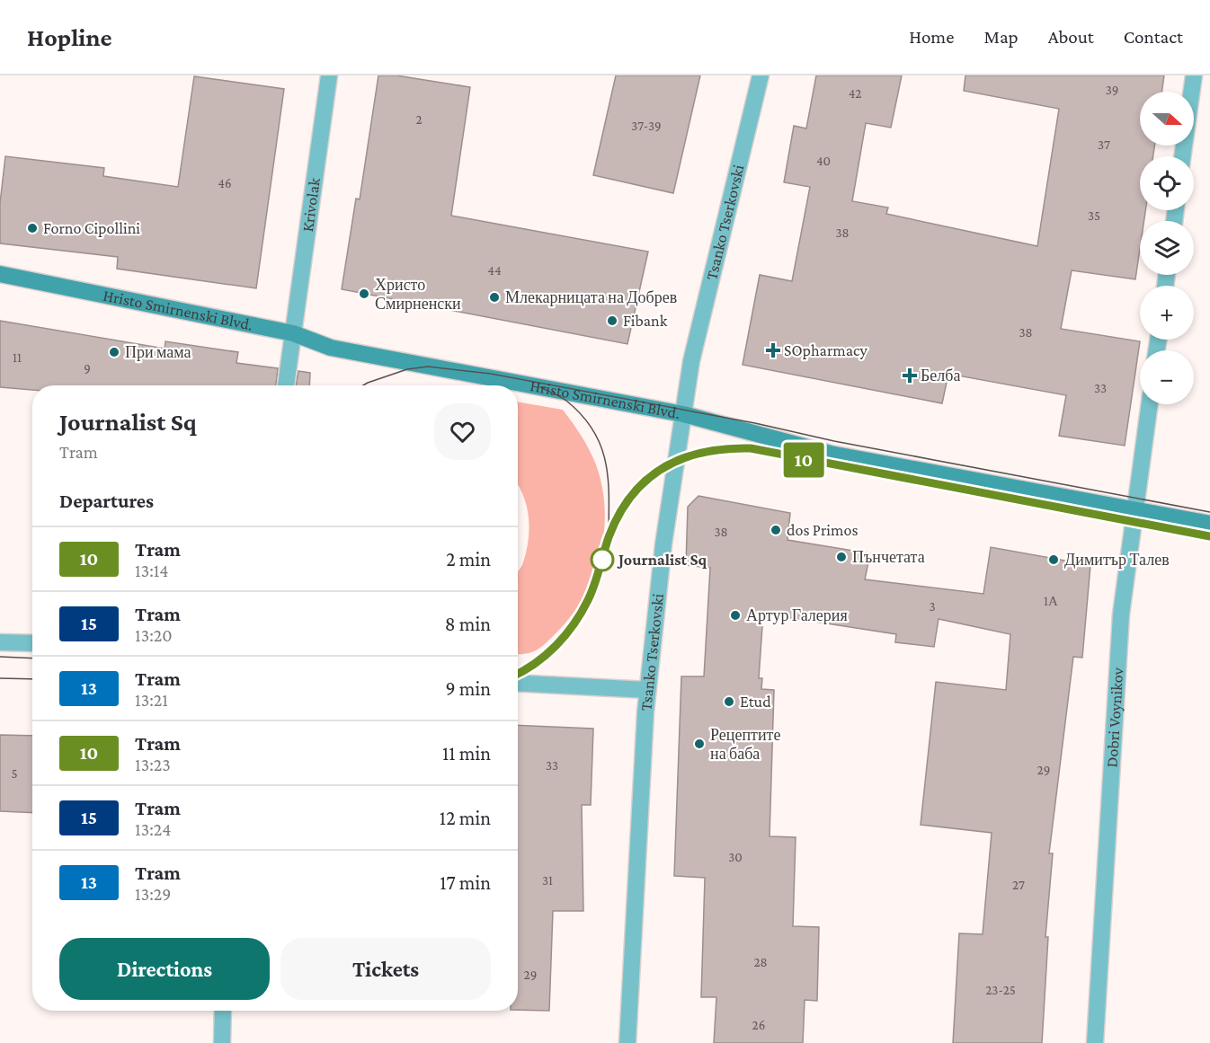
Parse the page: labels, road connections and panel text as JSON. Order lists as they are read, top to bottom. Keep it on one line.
{"streets":{"street":["Krivolak","Tsanko Tserkovski","Hristo Smirnenski Blvd.","Dobri Voynikov"]},"crossings":[["Krivolak","Hristo Smirnenski Blvd."],["Tsanko Tserkovski","Hristo Smirnenski Blvd."],["Hristo Smirnenski Blvd.","Dobri Voynikov"]],"places":{"other":["Forno Cipollini","Христо Смирненски","Млекарницата на Добрев","Fibank","При мама","dos Primos","Пънчетата","Journalist Sq","Димитър Талев","Артур Галерия","Etud","Рецептите на баба"],"health":["SOpharmacy","Белба"]},"lines":["tram line 10"],"house_numbers":["39","42","2","37-39","37","40","46","35","38","44","38","11","9","33","38","1А","3","33","29","5","30","31","27","28","29","23-25","26"],"north":"right","page":{"header":"Hopline","nav":["Home","Map","About","Contact"],"on_map":"10","map_buttons":["+","−"],"heading":[["Journalist Sq","Tram"],"Departures"],"list":[{"mark":"10","name":"Tram","note":"13:14","value":"2 min"},{"mark":"15","name":"Tram","note":"13:20","value":"8 min"},{"mark":"13","name":"Tram","note":"13:21","value":"9 min"},{"mark":"10","name":"Tram","note":"13:23","value":"11 min"},{"mark":"15","name":"Tram","note":"13:24","value":"12 min"},{"mark":"13","name":"Tram","note":"13:29","value":"17 min"}],"buttons":["Directions","Tickets"]}}
